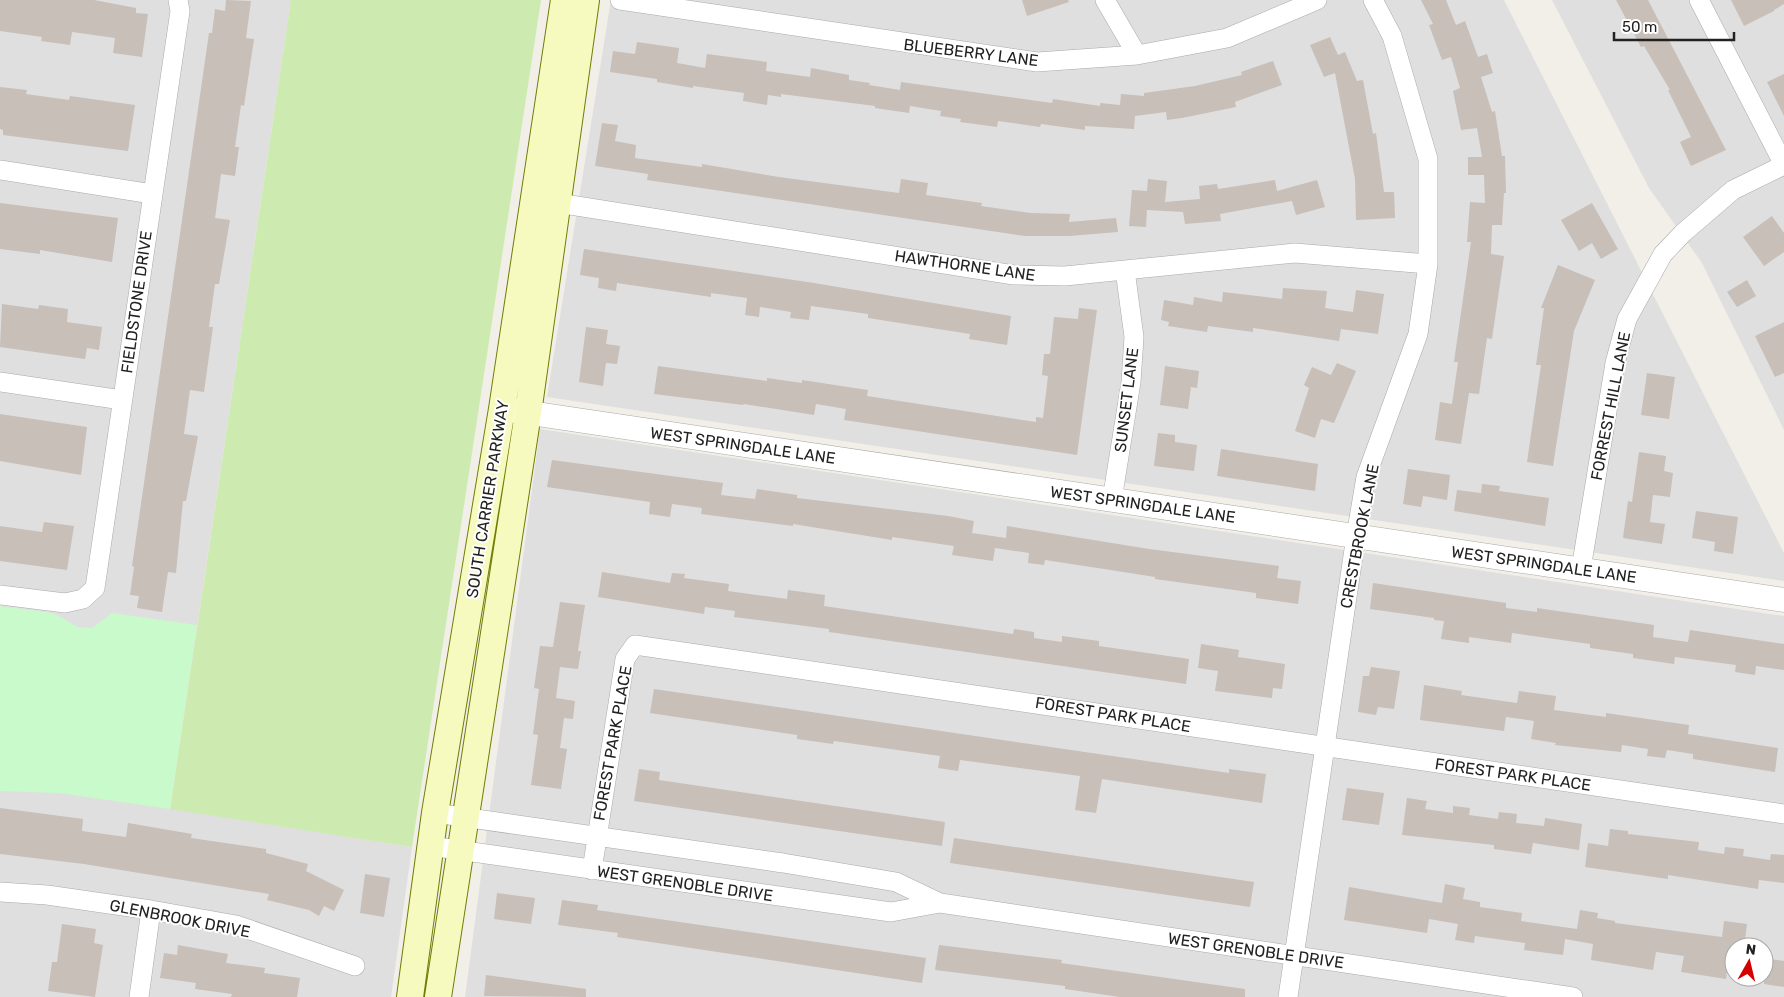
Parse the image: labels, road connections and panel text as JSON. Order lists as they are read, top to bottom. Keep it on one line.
{"streets":{"main road":["SOUTH CARRIER PARKWAY"],"street":["BLUEBERRY LANE","HAWTHORNE LANE","FIELDSTONE DRIVE","SUNSET LANE","FORREST HILL LANE","WEST SPRINGDALE LANE","CRESTBROOK LANE","FOREST PARK PLACE","WEST GRENOBLE DRIVE","GLENBROOK DRIVE"]},"crossings":[["HAWTHORNE LANE","SUNSET LANE"],["HAWTHORNE LANE","SOUTH CARRIER PARKWAY"],["HAWTHORNE LANE","CRESTBROOK LANE"],["SUNSET LANE","WEST SPRINGDALE LANE"],["FORREST HILL LANE","WEST SPRINGDALE LANE"],["WEST SPRINGDALE LANE","SOUTH CARRIER PARKWAY"],["WEST SPRINGDALE LANE","CRESTBROOK LANE"],["SOUTH CARRIER PARKWAY","WEST GRENOBLE DRIVE"],["CRESTBROOK LANE","FOREST PARK PLACE"],["CRESTBROOK LANE","WEST GRENOBLE DRIVE"],["FOREST PARK PLACE","WEST GRENOBLE DRIVE"]],"scale_bar":"50 m","north":"top"}
